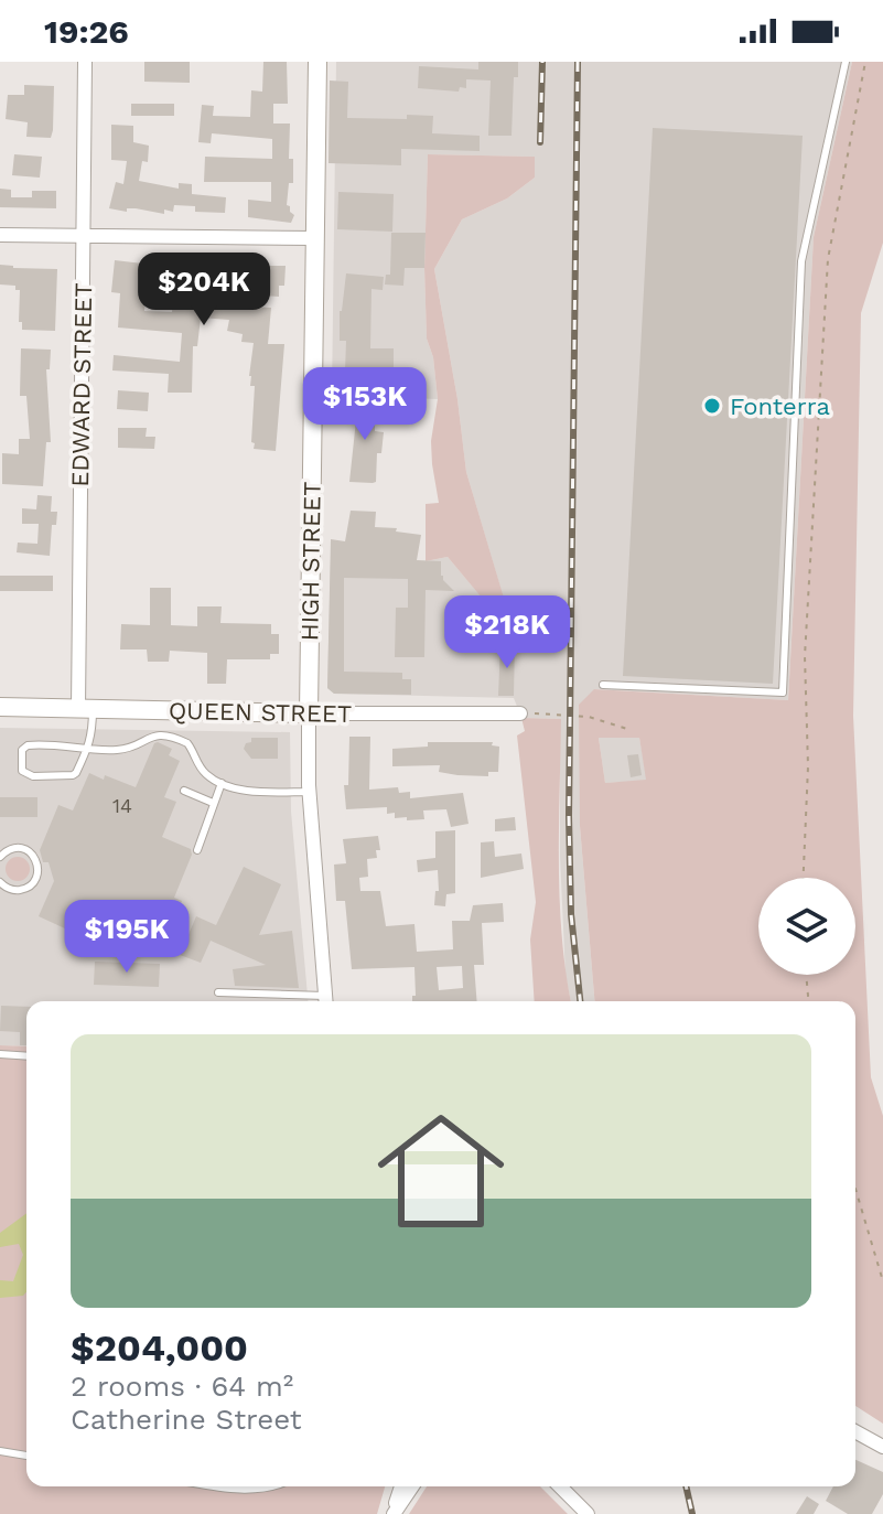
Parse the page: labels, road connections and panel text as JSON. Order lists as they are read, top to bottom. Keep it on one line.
{"streets":{"street":["EDWARD STREET","HIGH STREET","QUEEN STREET"]},"crossings":[["EDWARD STREET","QUEEN STREET"],["HIGH STREET","QUEEN STREET"]],"places":["Fonterra"],"house_numbers":["14"],"page":{"status":"19:26","price":["$204K","$153K","$218K","$195K"],"list":[{"name":"$204,000","note":"2 rooms · 64 m² · Catherine Street"}]}}
